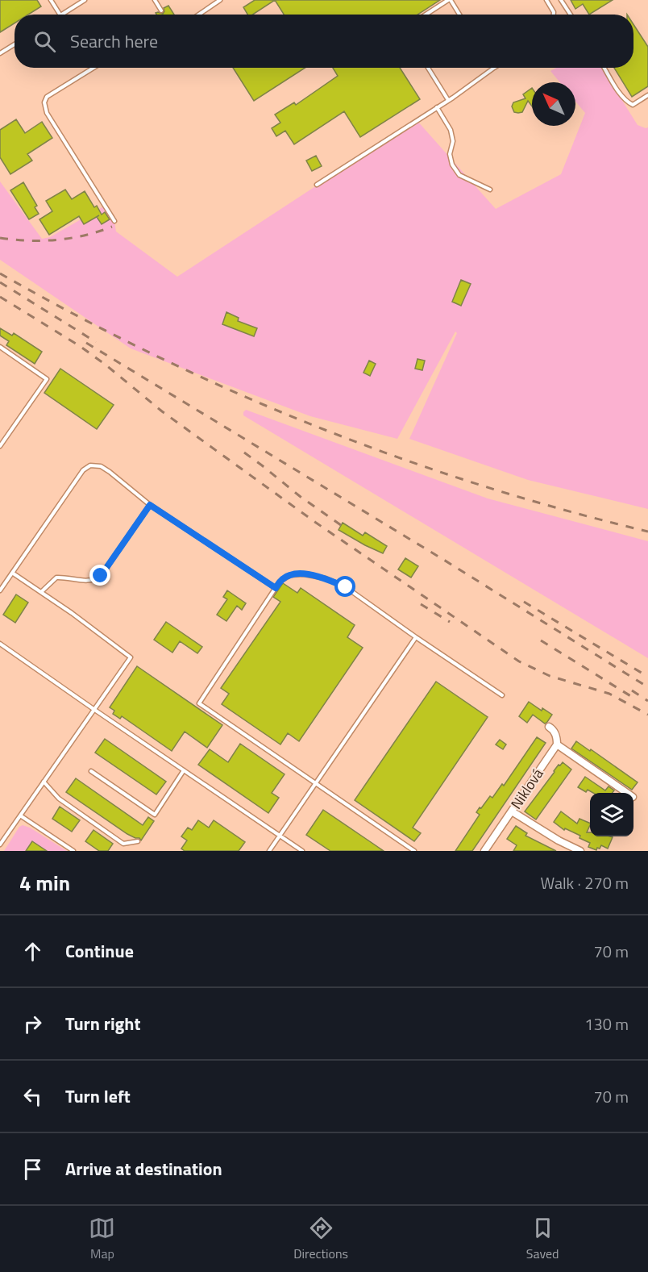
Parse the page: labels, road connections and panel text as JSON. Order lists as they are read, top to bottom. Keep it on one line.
{"streets":{"street":["Niklová"]},"north":"top left","page":{"search":"Search here","heading":["4 min","Walk · 270 m"],"list":[["Continue","70 m"],["Turn right","130 m"],["Turn left","70 m"],"Arrive at destination"],"nav":["Map","Directions","Saved"]}}
